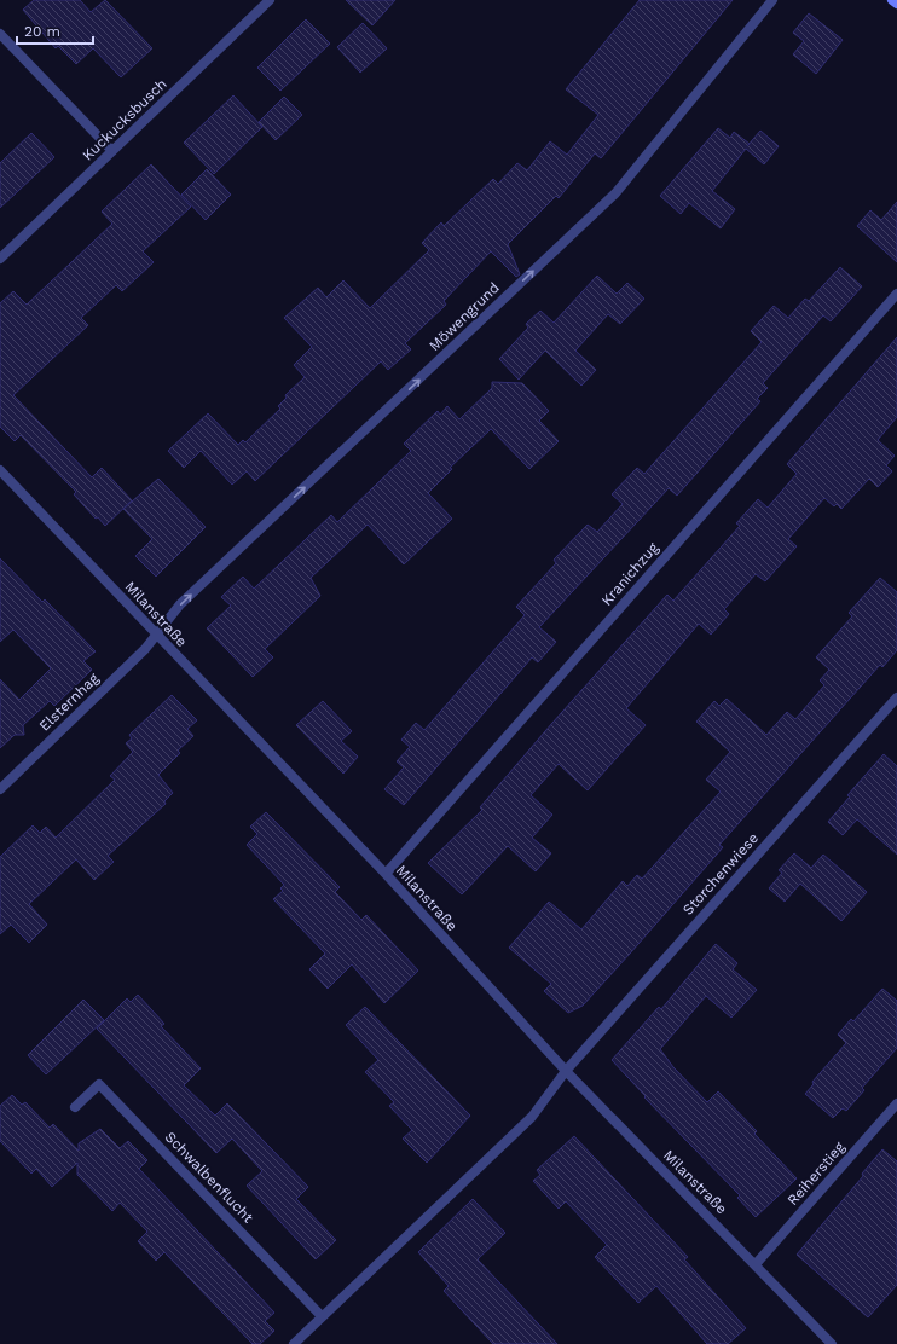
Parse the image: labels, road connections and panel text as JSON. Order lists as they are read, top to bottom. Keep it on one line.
{"streets":{"street":["Kuckucksbusch","Möwengrund","Kranichzug","Milanstraße","Elsternhag","Storchenwiese","Reiherstieg","Schwalbenflucht"]},"crossings":[["Möwengrund","Milanstraße"],["Möwengrund","Elsternhag"],["Kranichzug","Milanstraße"],["Milanstraße","Elsternhag"],["Milanstraße","Storchenwiese"],["Milanstraße","Reiherstieg"]],"one_way":["Möwengrund"],"scale_bar":"20 m"}
